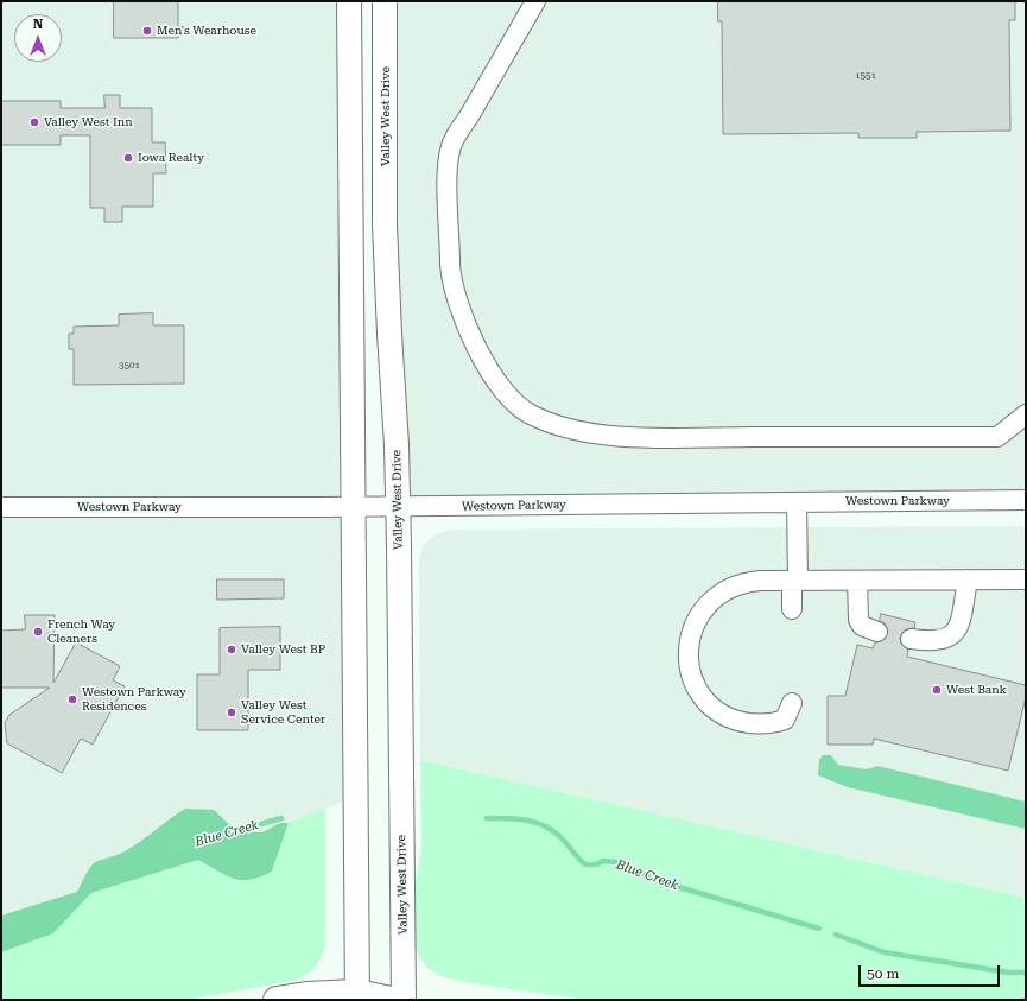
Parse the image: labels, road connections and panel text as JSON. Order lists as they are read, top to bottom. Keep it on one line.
{"streets":{"main road":["Valley West Drive"],"street":["Westown Parkway"]},"crossings":[["Valley West Drive","Westown Parkway"]],"water":["Blue Creek"],"places":["Men's Wearhouse","Valley West Inn","Iowa Realty","French Way Cleaners","Valley West BP","West Bank","Westown Parkway Residences","Valley West Service Center"],"house_numbers":["1551","3501"],"scale_bar":"50 m","north":"top"}
